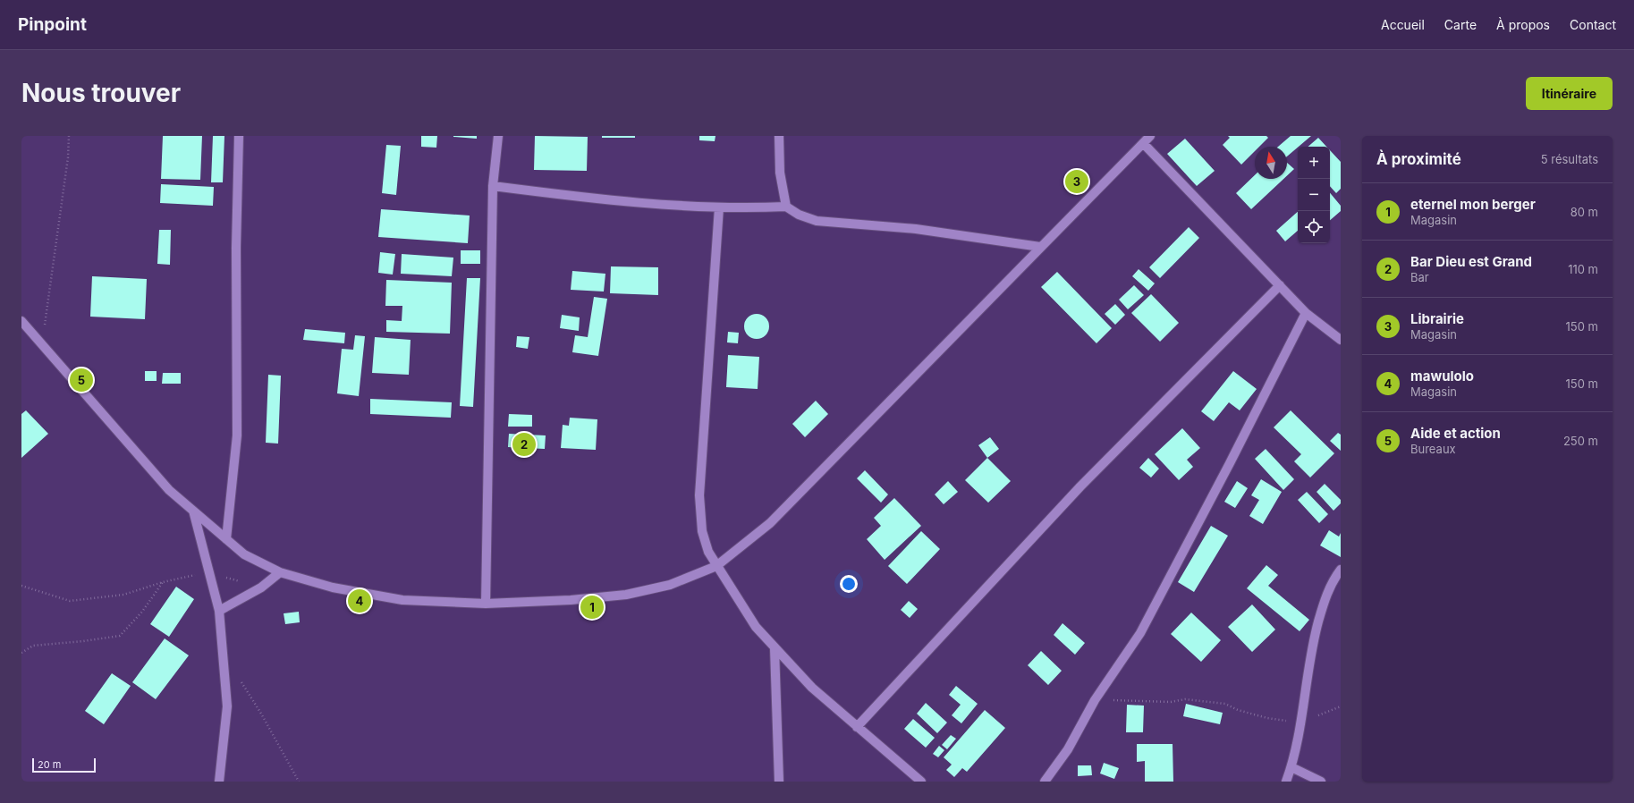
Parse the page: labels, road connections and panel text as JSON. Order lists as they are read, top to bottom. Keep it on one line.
{"scale_bar":"20 m","north":"top","page":{"header":"Pinpoint","nav":["Accueil","Carte","À propos","Contact"],"buttons":"Itinéraire","title":"Nous trouver","heading":["À proximité","5 résultats"],"map_buttons":["+","−"],"pins":["3","5","2","4","1"],"list":[{"mark":"1","name":"eternel mon berger","note":"Magasin","value":"80 m"},{"mark":"2","name":"Bar Dieu est Grand","note":"Bar","value":"110 m"},{"mark":"3","name":"Librairie","note":"Magasin","value":"150 m"},{"mark":"4","name":"mawulolo","note":"Magasin","value":"150 m"},{"mark":"5","name":"Aide et action","note":"Bureaux","value":"250 m"}],"scale":"20 m"}}
